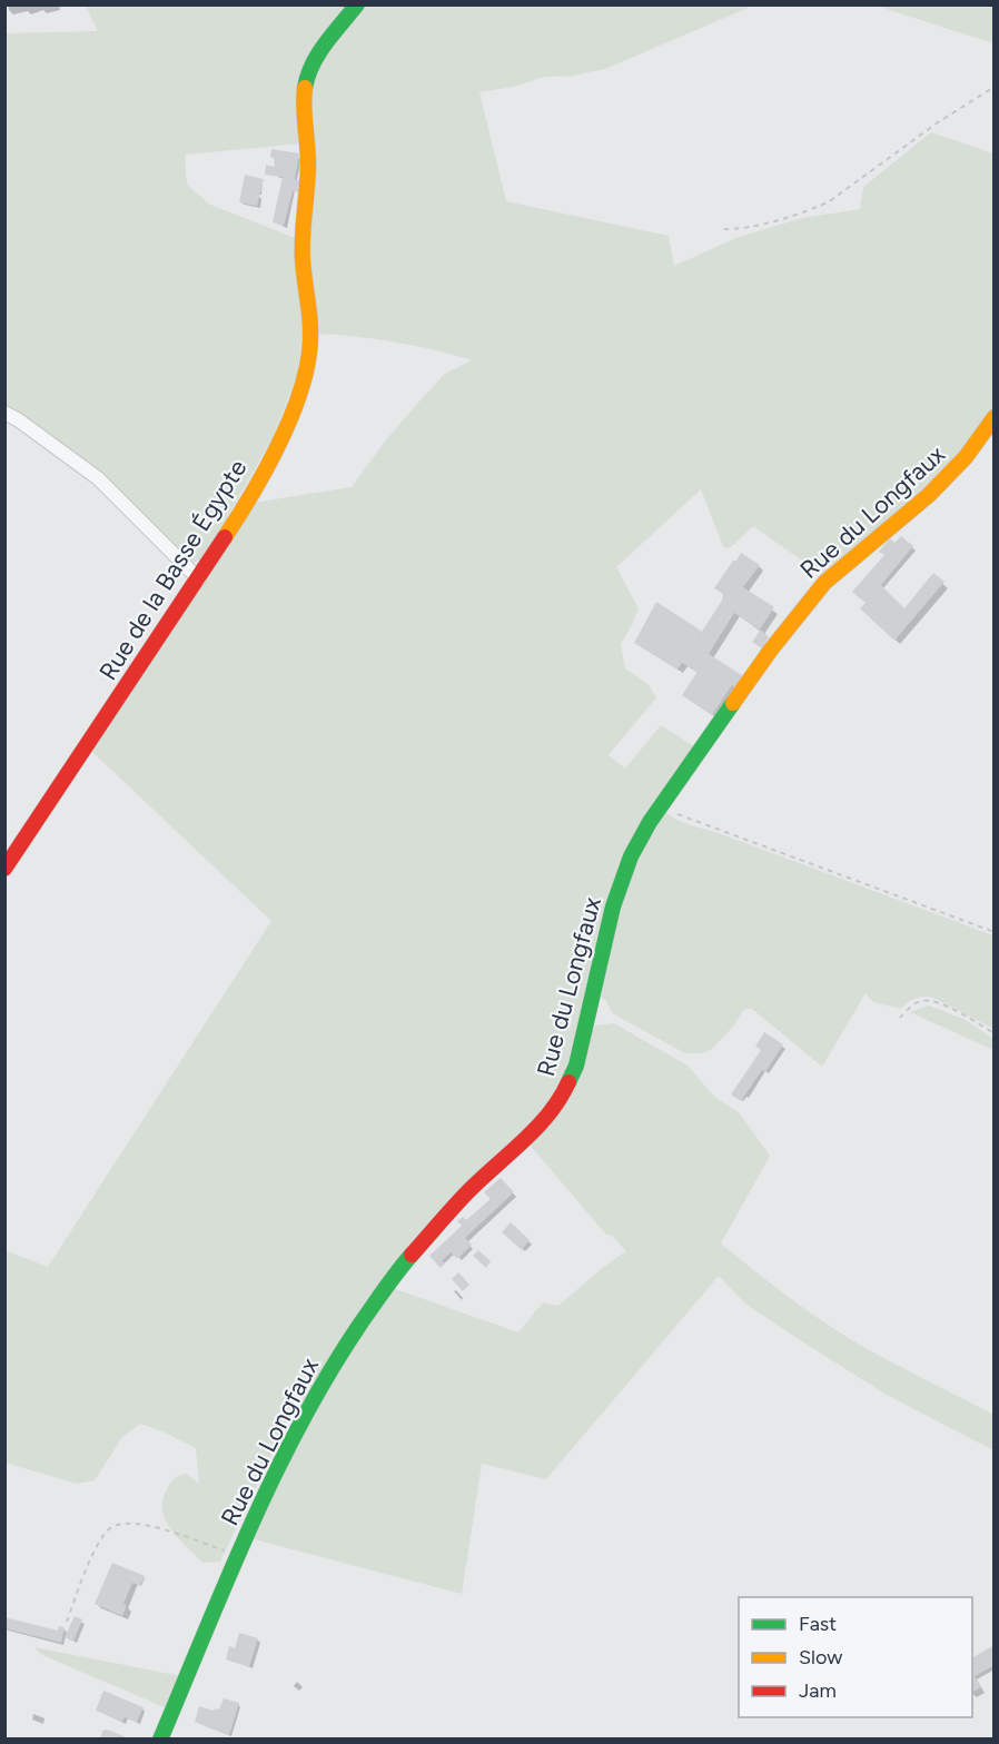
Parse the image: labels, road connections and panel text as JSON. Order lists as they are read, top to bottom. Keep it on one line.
{"streets":{"street":["Rue du Longfaux","Rue de la Basse Égypte"]},"legend":["Fast","Slow","Jam"]}
